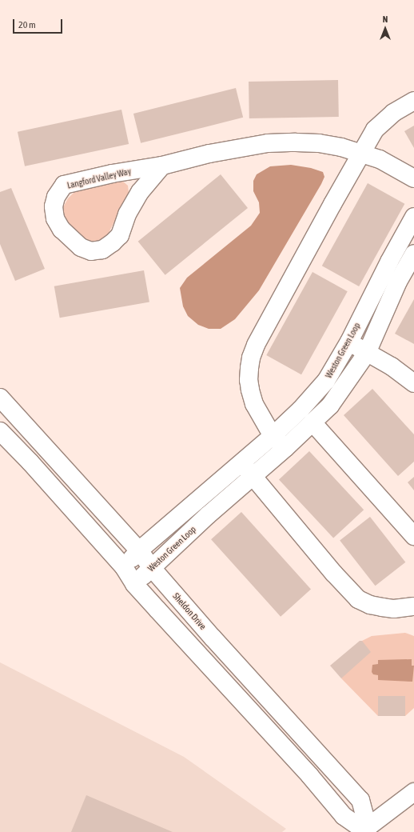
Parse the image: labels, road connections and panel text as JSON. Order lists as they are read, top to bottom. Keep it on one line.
{"streets":{"street":["Langford Valley Way","Weston Green Loop","Sheldon Drive"]},"crossings":[["Weston Green Loop","Sheldon Drive"]],"scale_bar":"20 m","north":"top"}
